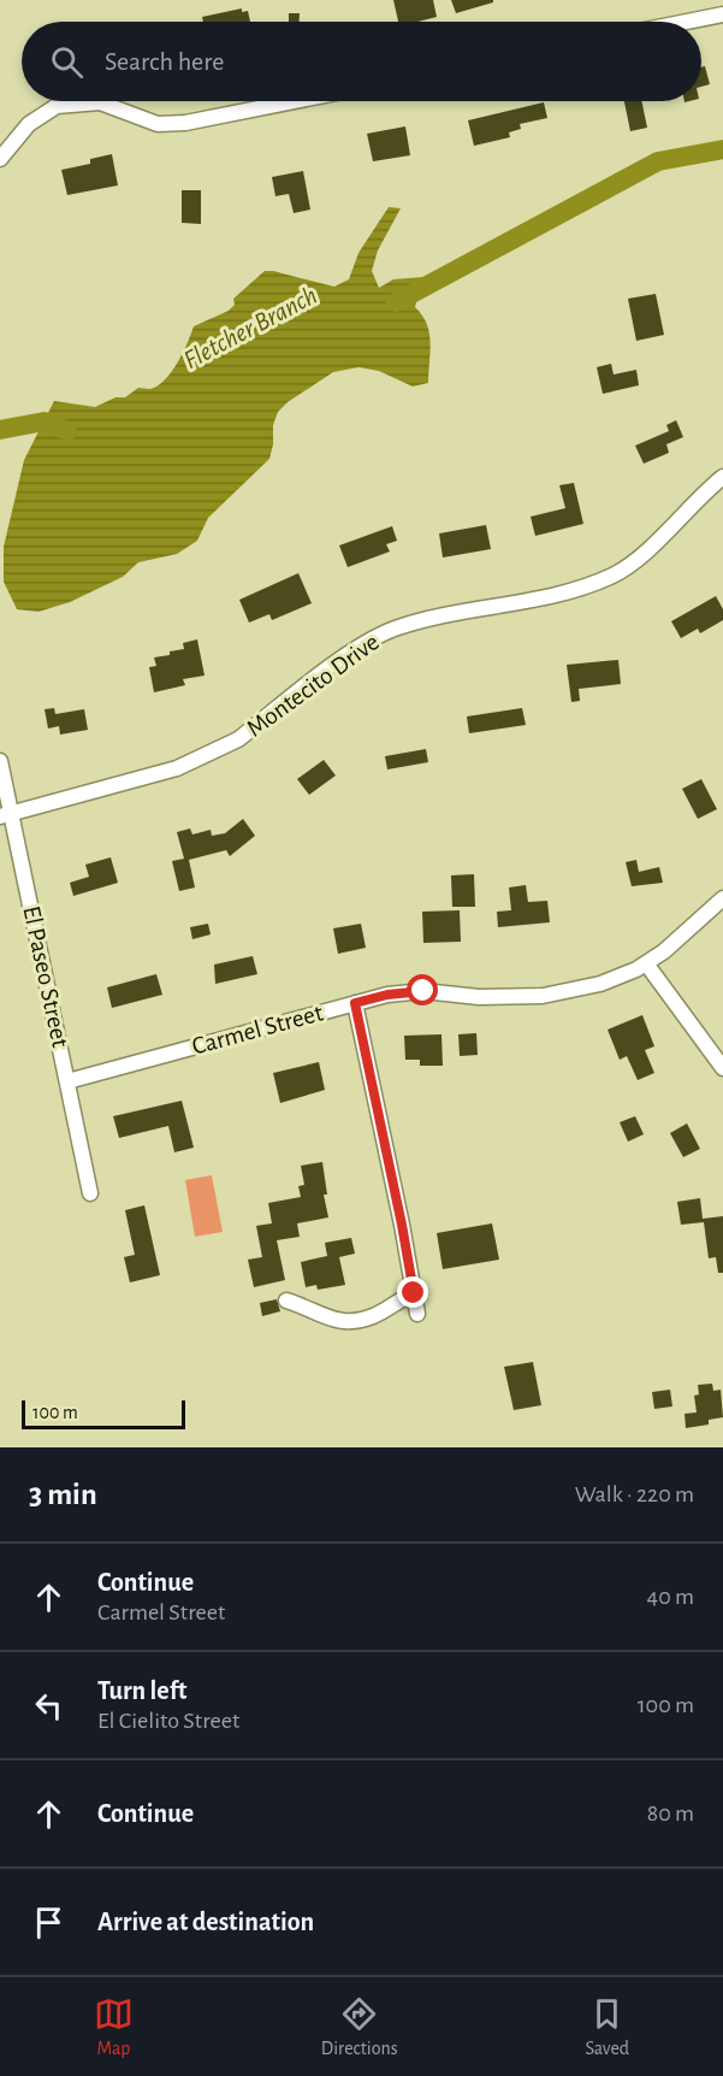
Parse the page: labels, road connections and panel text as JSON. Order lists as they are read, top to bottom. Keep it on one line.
{"streets":{"street":["Montecito Drive","El Paseo Street","Carmel Street"]},"crossings":[["Montecito Drive","El Paseo Street"],["El Paseo Street","Carmel Street"]],"water":["Fletcher Branch"],"scale_bar":"100 m","page":{"search":"Search here","scale":"100 m","heading":["3 min","Walk · 220 m"],"list":[["Continue","Carmel Street","40 m"],["Turn left","El Cielito Street","100 m"],["Continue","80 m"],"Arrive at destination"],"nav":["Map","Directions","Saved"]}}
